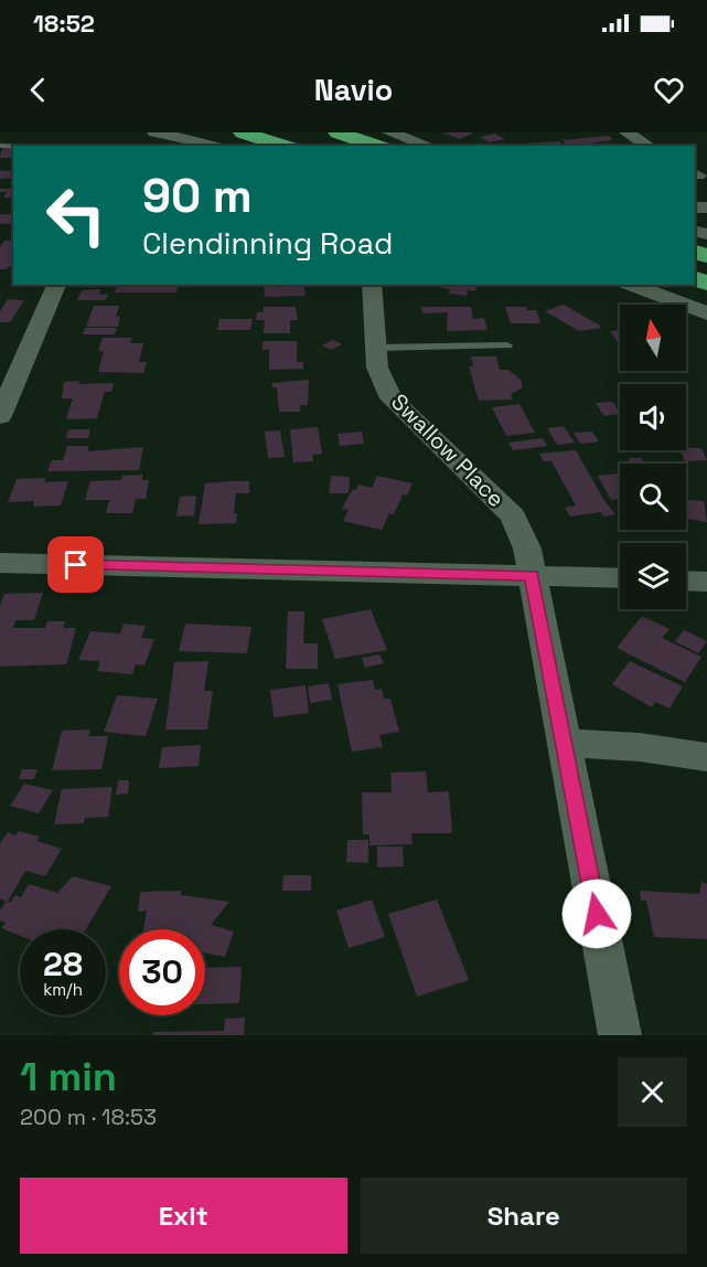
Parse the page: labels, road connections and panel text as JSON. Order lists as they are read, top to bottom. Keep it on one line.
{"streets":{"street":["Swallow Place"]},"north":"top","page":{"status":"18:52","header":"Navio","turn":["90 m","Clendinning Road"],"speed":"28 km/h","limit":"30","heading":["1 min","200 m · 18:53"],"buttons":["Exit","Share"]}}
